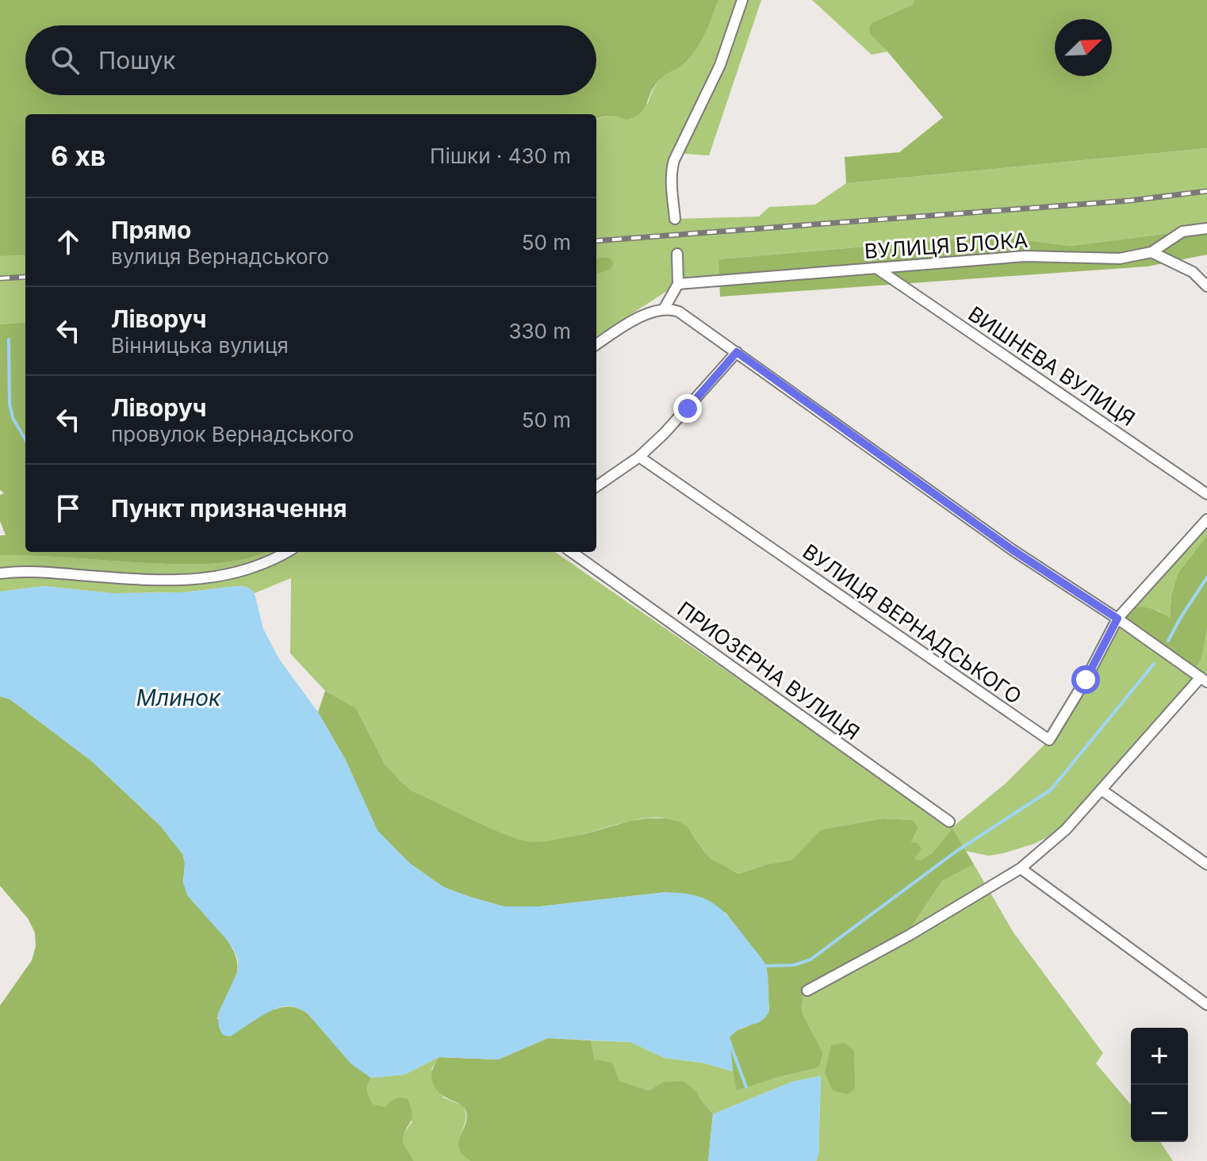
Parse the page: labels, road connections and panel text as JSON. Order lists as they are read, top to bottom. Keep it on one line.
{"streets":{"street":["ВУЛИЦЯ БЛОКА","ВИШНЕВА ВУЛИЦЯ","ВУЛИЦЯ ВЕРНАДСЬКОГО","ПРИОЗЕРНА ВУЛИЦЯ"]},"crossings":[["ВУЛИЦЯ БЛОКА","ВИШНЕВА ВУЛИЦЯ"]],"water":["Млинок"],"north":"top right","page":{"search":"Пошук","heading":["6 хв","Пішки · 430 m"],"list":[["Прямо","вулиця Вернадського","50 m"],["Ліворуч","Вінницька вулиця","330 m"],["Ліворуч","провулок Вернадського","50 m"],"Пункт призначення"],"map_buttons":["+","−"]}}
